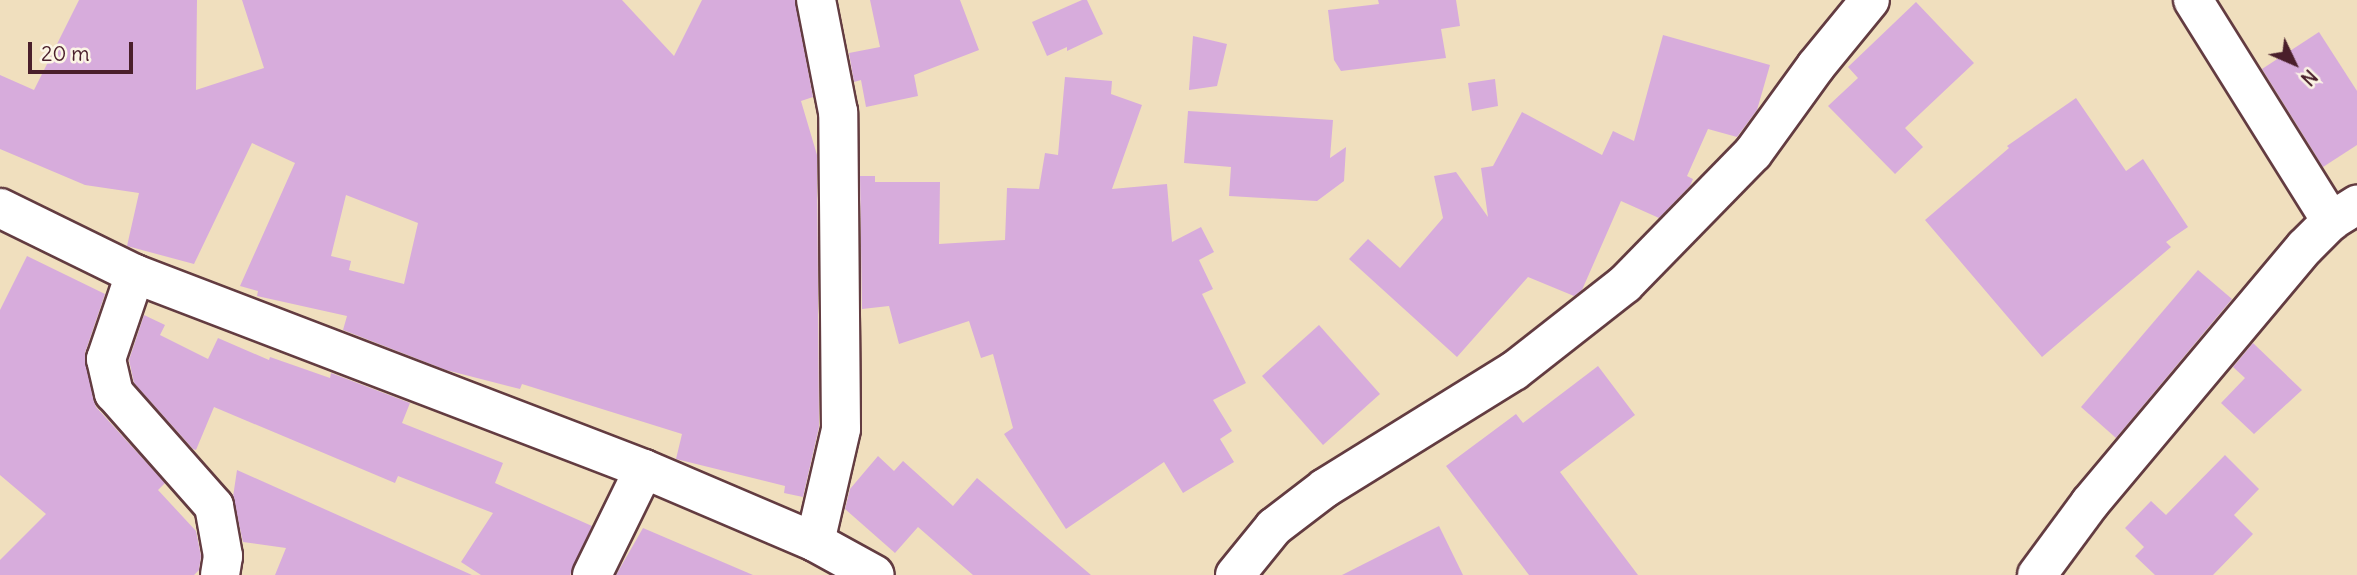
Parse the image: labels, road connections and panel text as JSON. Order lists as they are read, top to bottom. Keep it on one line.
{"scale_bar":"20 m","north":"bottom right"}
